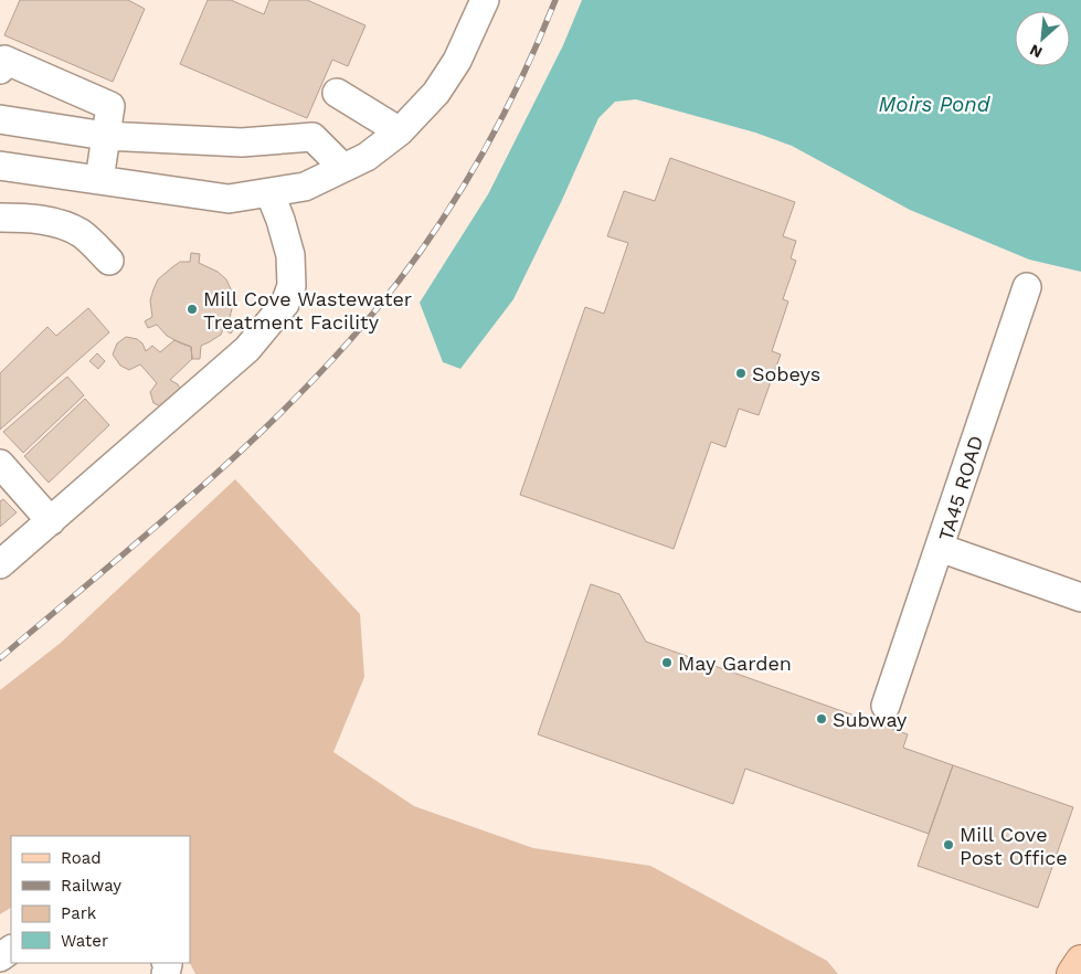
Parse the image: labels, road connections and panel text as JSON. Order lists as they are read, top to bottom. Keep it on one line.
{"streets":{"street":["TA45 ROAD"]},"water":["Moirs Pond"],"places":["Mill Cove Wastewater Treatment Facility","Sobeys","May Garden","Subway","Mill Cove Post Office"],"legend":["Road","Railway","Park","Water"],"north":"bottom left"}
